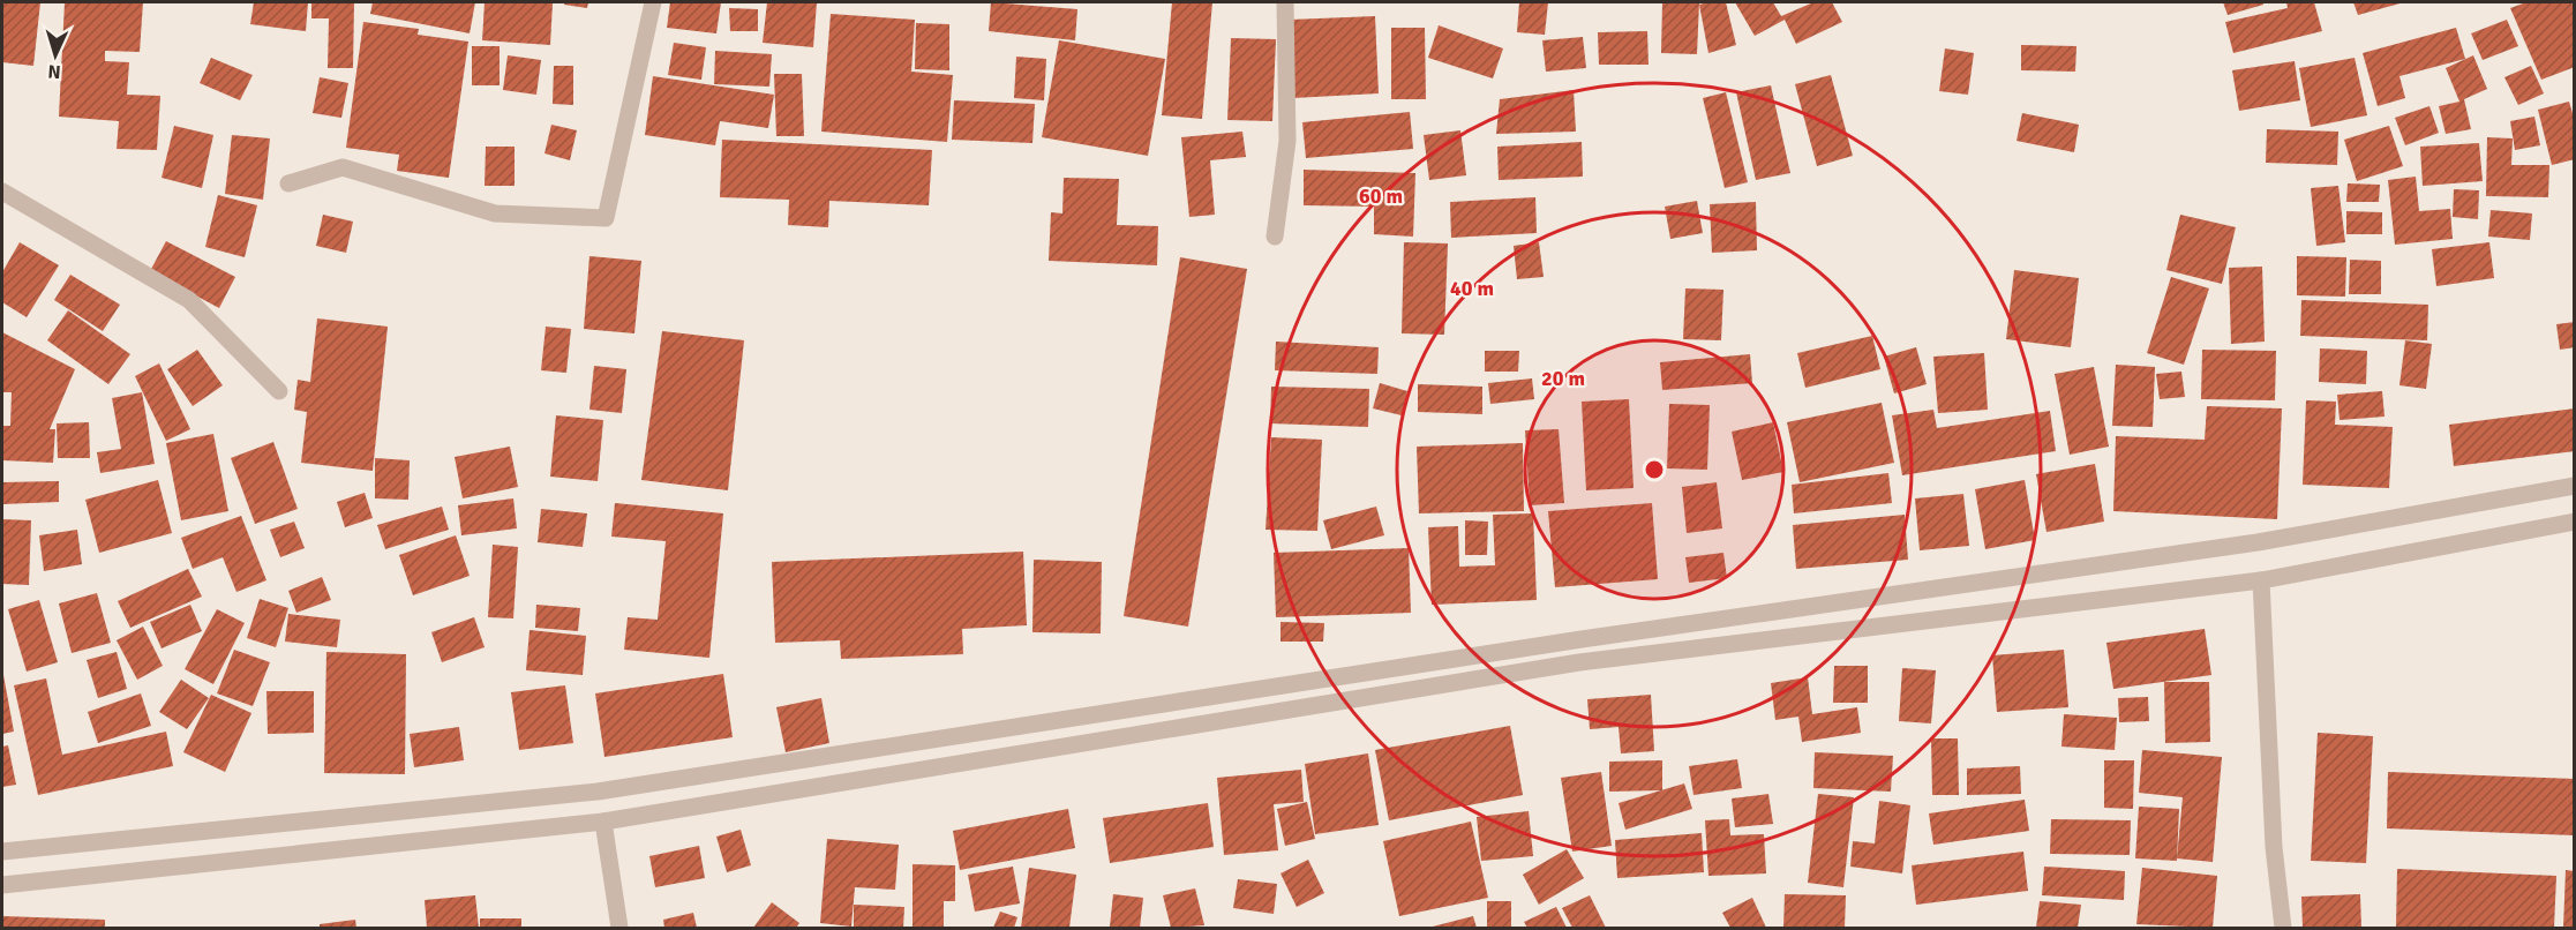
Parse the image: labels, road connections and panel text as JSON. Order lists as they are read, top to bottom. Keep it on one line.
{"north":"bottom","rings":["60 m","40 m","20 m"]}
